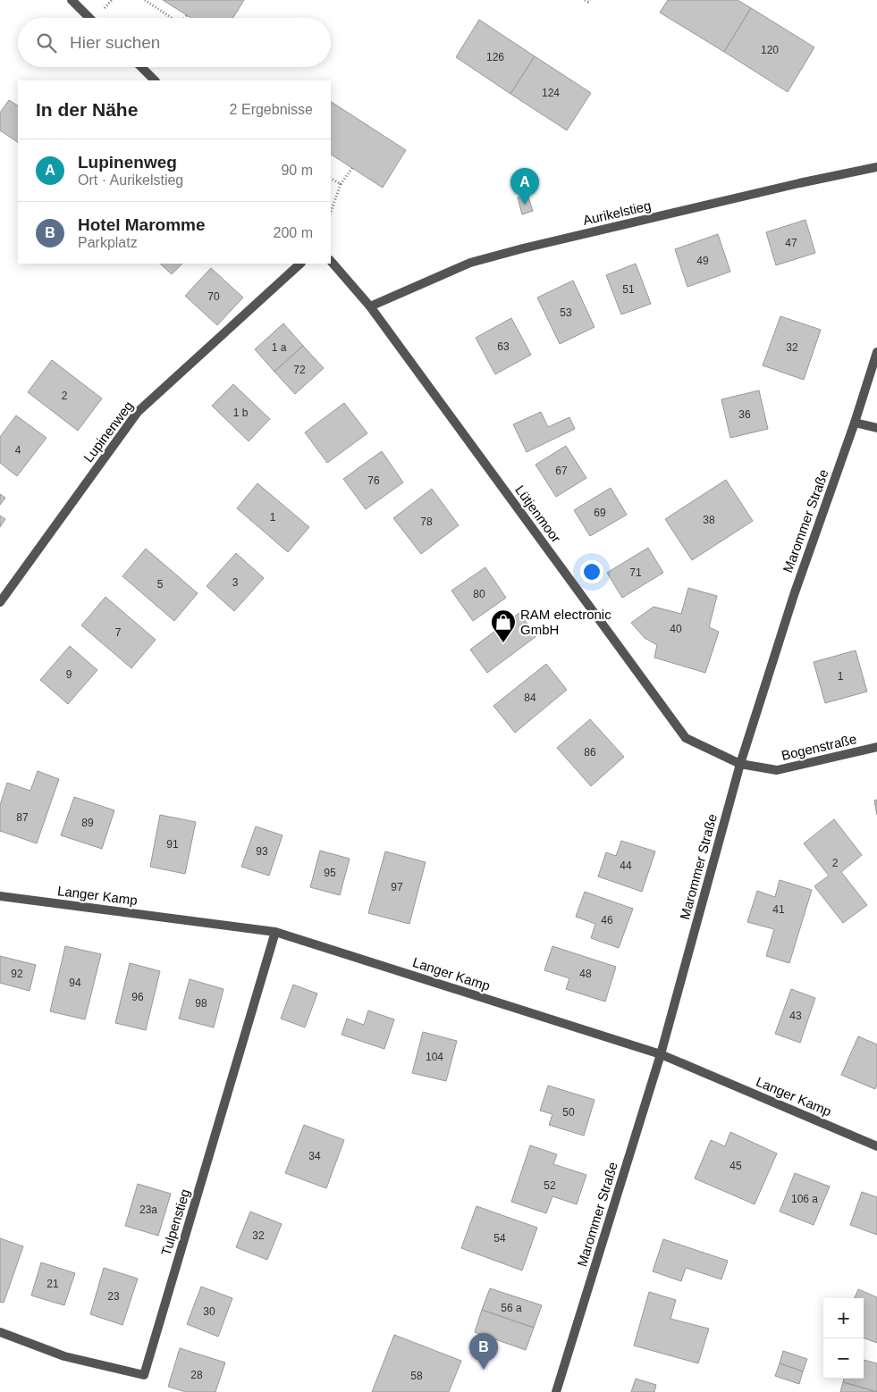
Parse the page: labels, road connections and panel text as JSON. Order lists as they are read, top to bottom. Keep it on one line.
{"streets":{"street":["Aurikelstieg","Lupinenweg","Lütjenmoor","Marommer Straße","Bogenstraße","Langer Kamp","Tulpenstieg"]},"crossings":[["Aurikelstieg","Lütjenmoor"],["Lütjenmoor","Marommer Straße"],["Lütjenmoor","Bogenstraße"],["Marommer Straße","Bogenstraße"],["Marommer Straße","Langer Kamp"],["Langer Kamp","Tulpenstieg"]],"places":{"shop":["RAM electronic GmbH"]},"house_numbers":["120","126","124","47","49","51","70","53","63","1 a","32","72","2","1 b","36","4","67","76","69","1","38","78","71","3","5","80","40","7","9","1","84","86","87","89","91","93","2","44","95","97","41","46","92","48","94","96","98","43","104","50","34","45","52","106 a","23a","32","54","21","23","56 a","30","28","58"],"page":{"search":"Hier suchen","heading":["In der Nähe","2 Ergebnisse"],"list":[{"mark":"A","name":"Lupinenweg","note":"Ort · Aurikelstieg","value":"90 m"},{"mark":"B","name":"Hotel Maromme","note":"Parkplatz","value":"200 m"}],"pins":["A","B"],"map_buttons":["+","−"]}}
